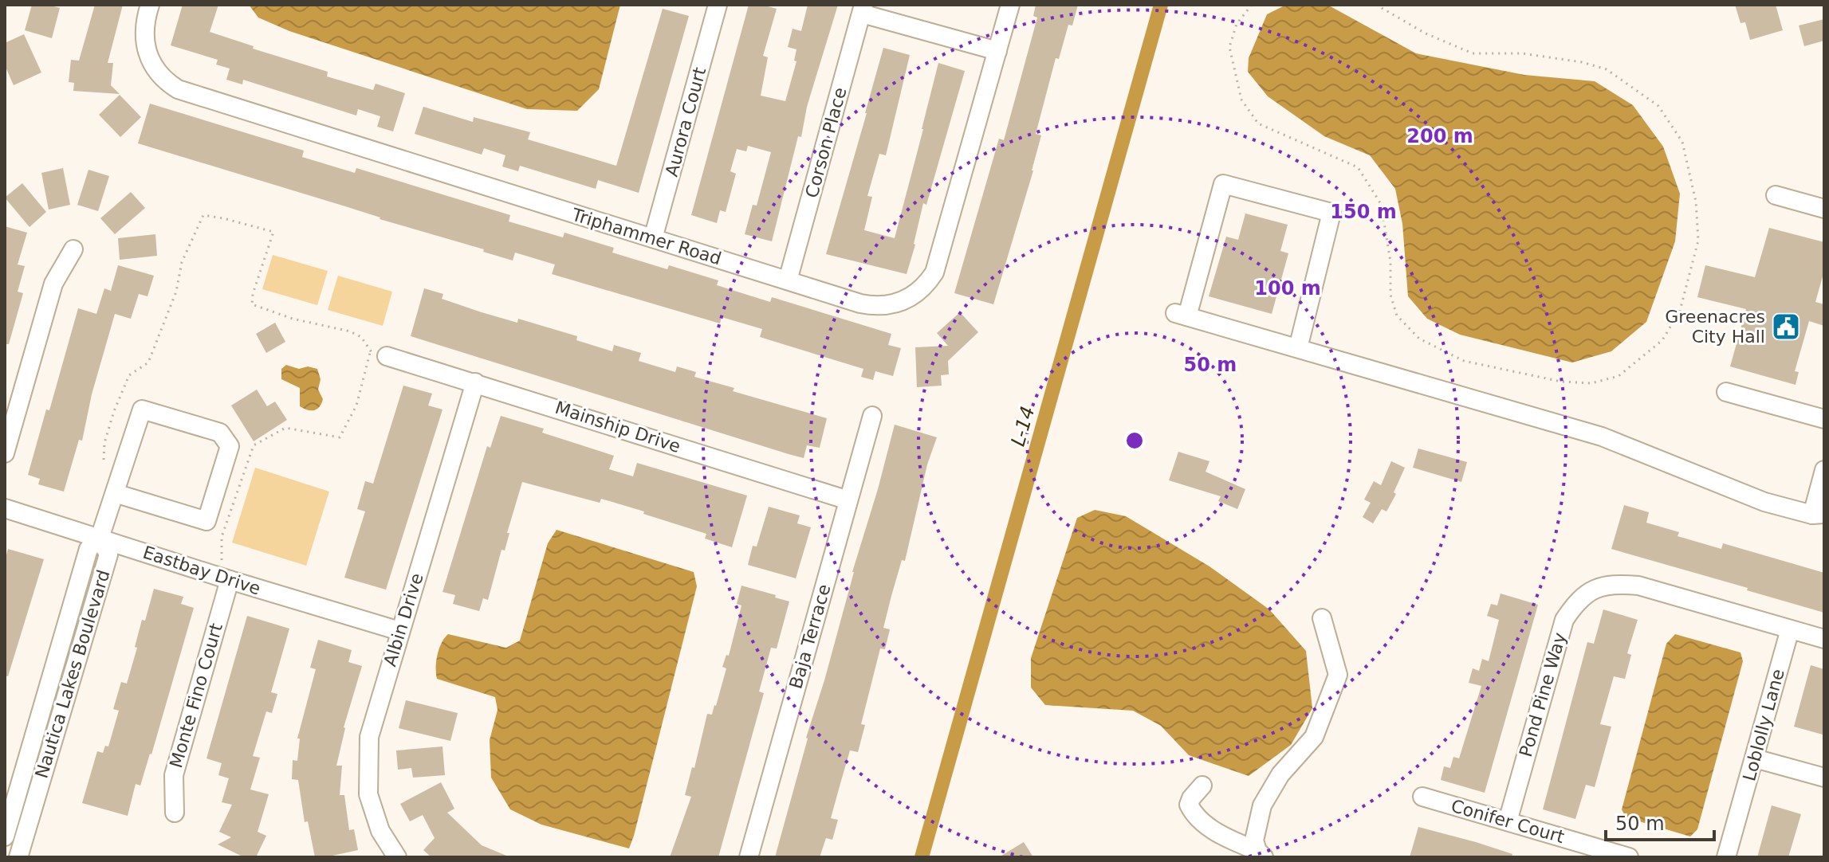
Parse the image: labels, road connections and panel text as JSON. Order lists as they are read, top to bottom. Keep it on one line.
{"streets":{"street":["Aurora Court","Corson Place","Triphammer Road","Mainship Drive","Eastbay Drive","Albin Drive","Baja Terrace","Nautica Lakes Boulevard","Pond Pine Way","Monte Fino Court","Loblolly Lane","Conifer Court"]},"crossings":[["Aurora Court","Triphammer Road"],["Corson Place","Triphammer Road"],["Mainship Drive","Albin Drive"],["Mainship Drive","Baja Terrace"],["Eastbay Drive","Albin Drive"],["Eastbay Drive","Nautica Lakes Boulevard"],["Eastbay Drive","Monte Fino Court"],["Pond Pine Way","Loblolly Lane"],["Pond Pine Way","Conifer Court"]],"water":["L-14"],"places":{"public building":["Greenacres City Hall"]},"scale_bar":"50 m","rings":["200 m","150 m","100 m","50 m"]}
